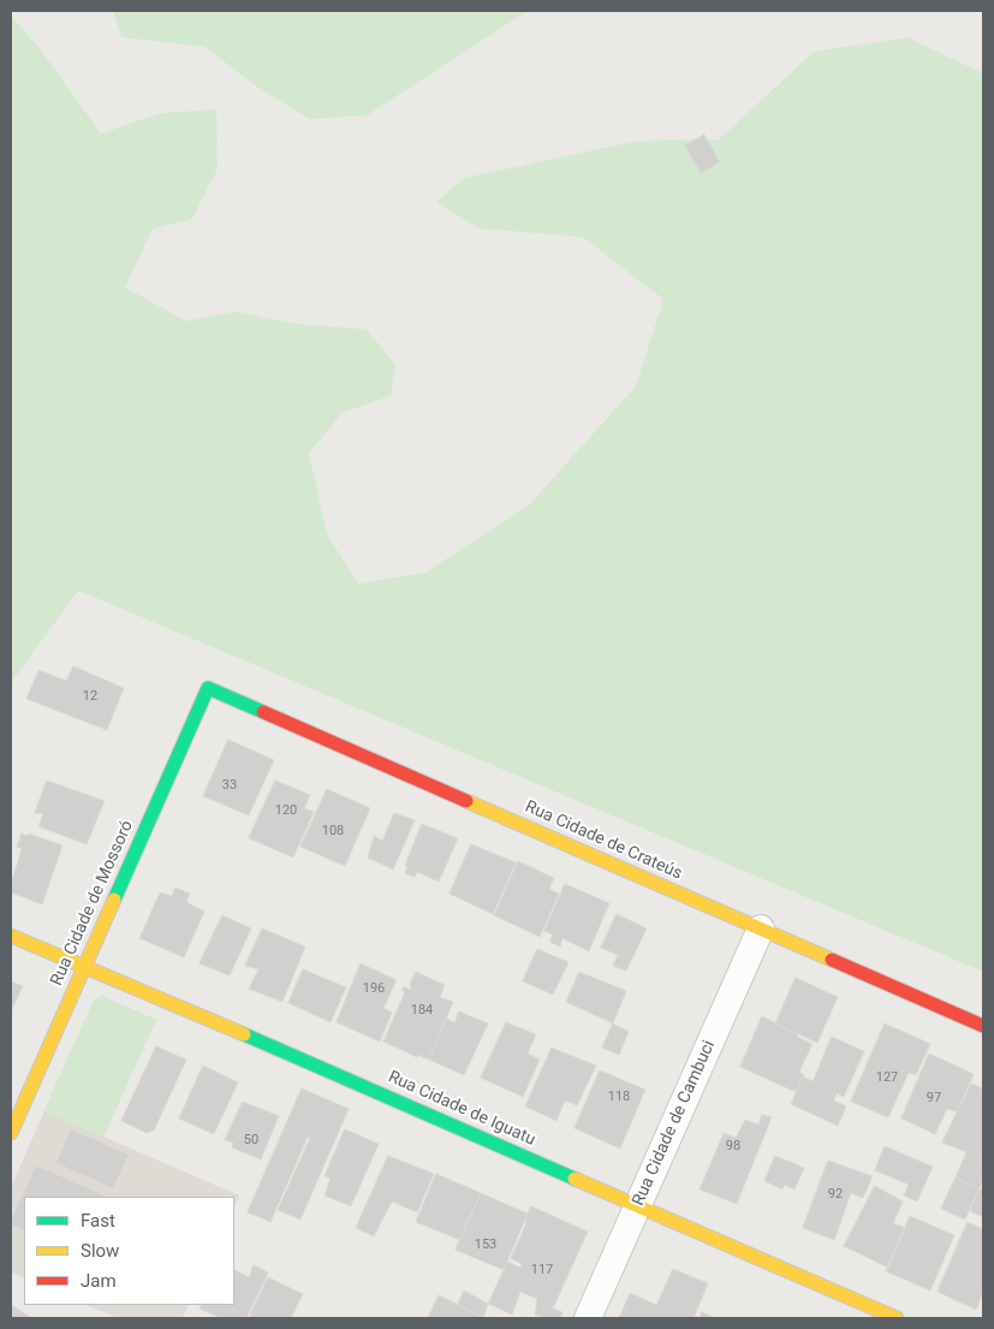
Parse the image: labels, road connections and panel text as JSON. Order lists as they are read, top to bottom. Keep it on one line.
{"streets":{"street":["Rua Cidade de Crateús","Rua Cidade de Mossoró","Rua Cidade de Iguatu","Rua Cidade de Cambuci"]},"crossings":[["Rua Cidade de Crateús","Rua Cidade de Mossoró"],["Rua Cidade de Crateús","Rua Cidade de Cambuci"],["Rua Cidade de Mossoró","Rua Cidade de Iguatu"],["Rua Cidade de Iguatu","Rua Cidade de Cambuci"]],"house_numbers":["12","33","120","108","196","184","127","118","97","50","98","92","153","117"],"legend":["Fast","Slow","Jam"]}
